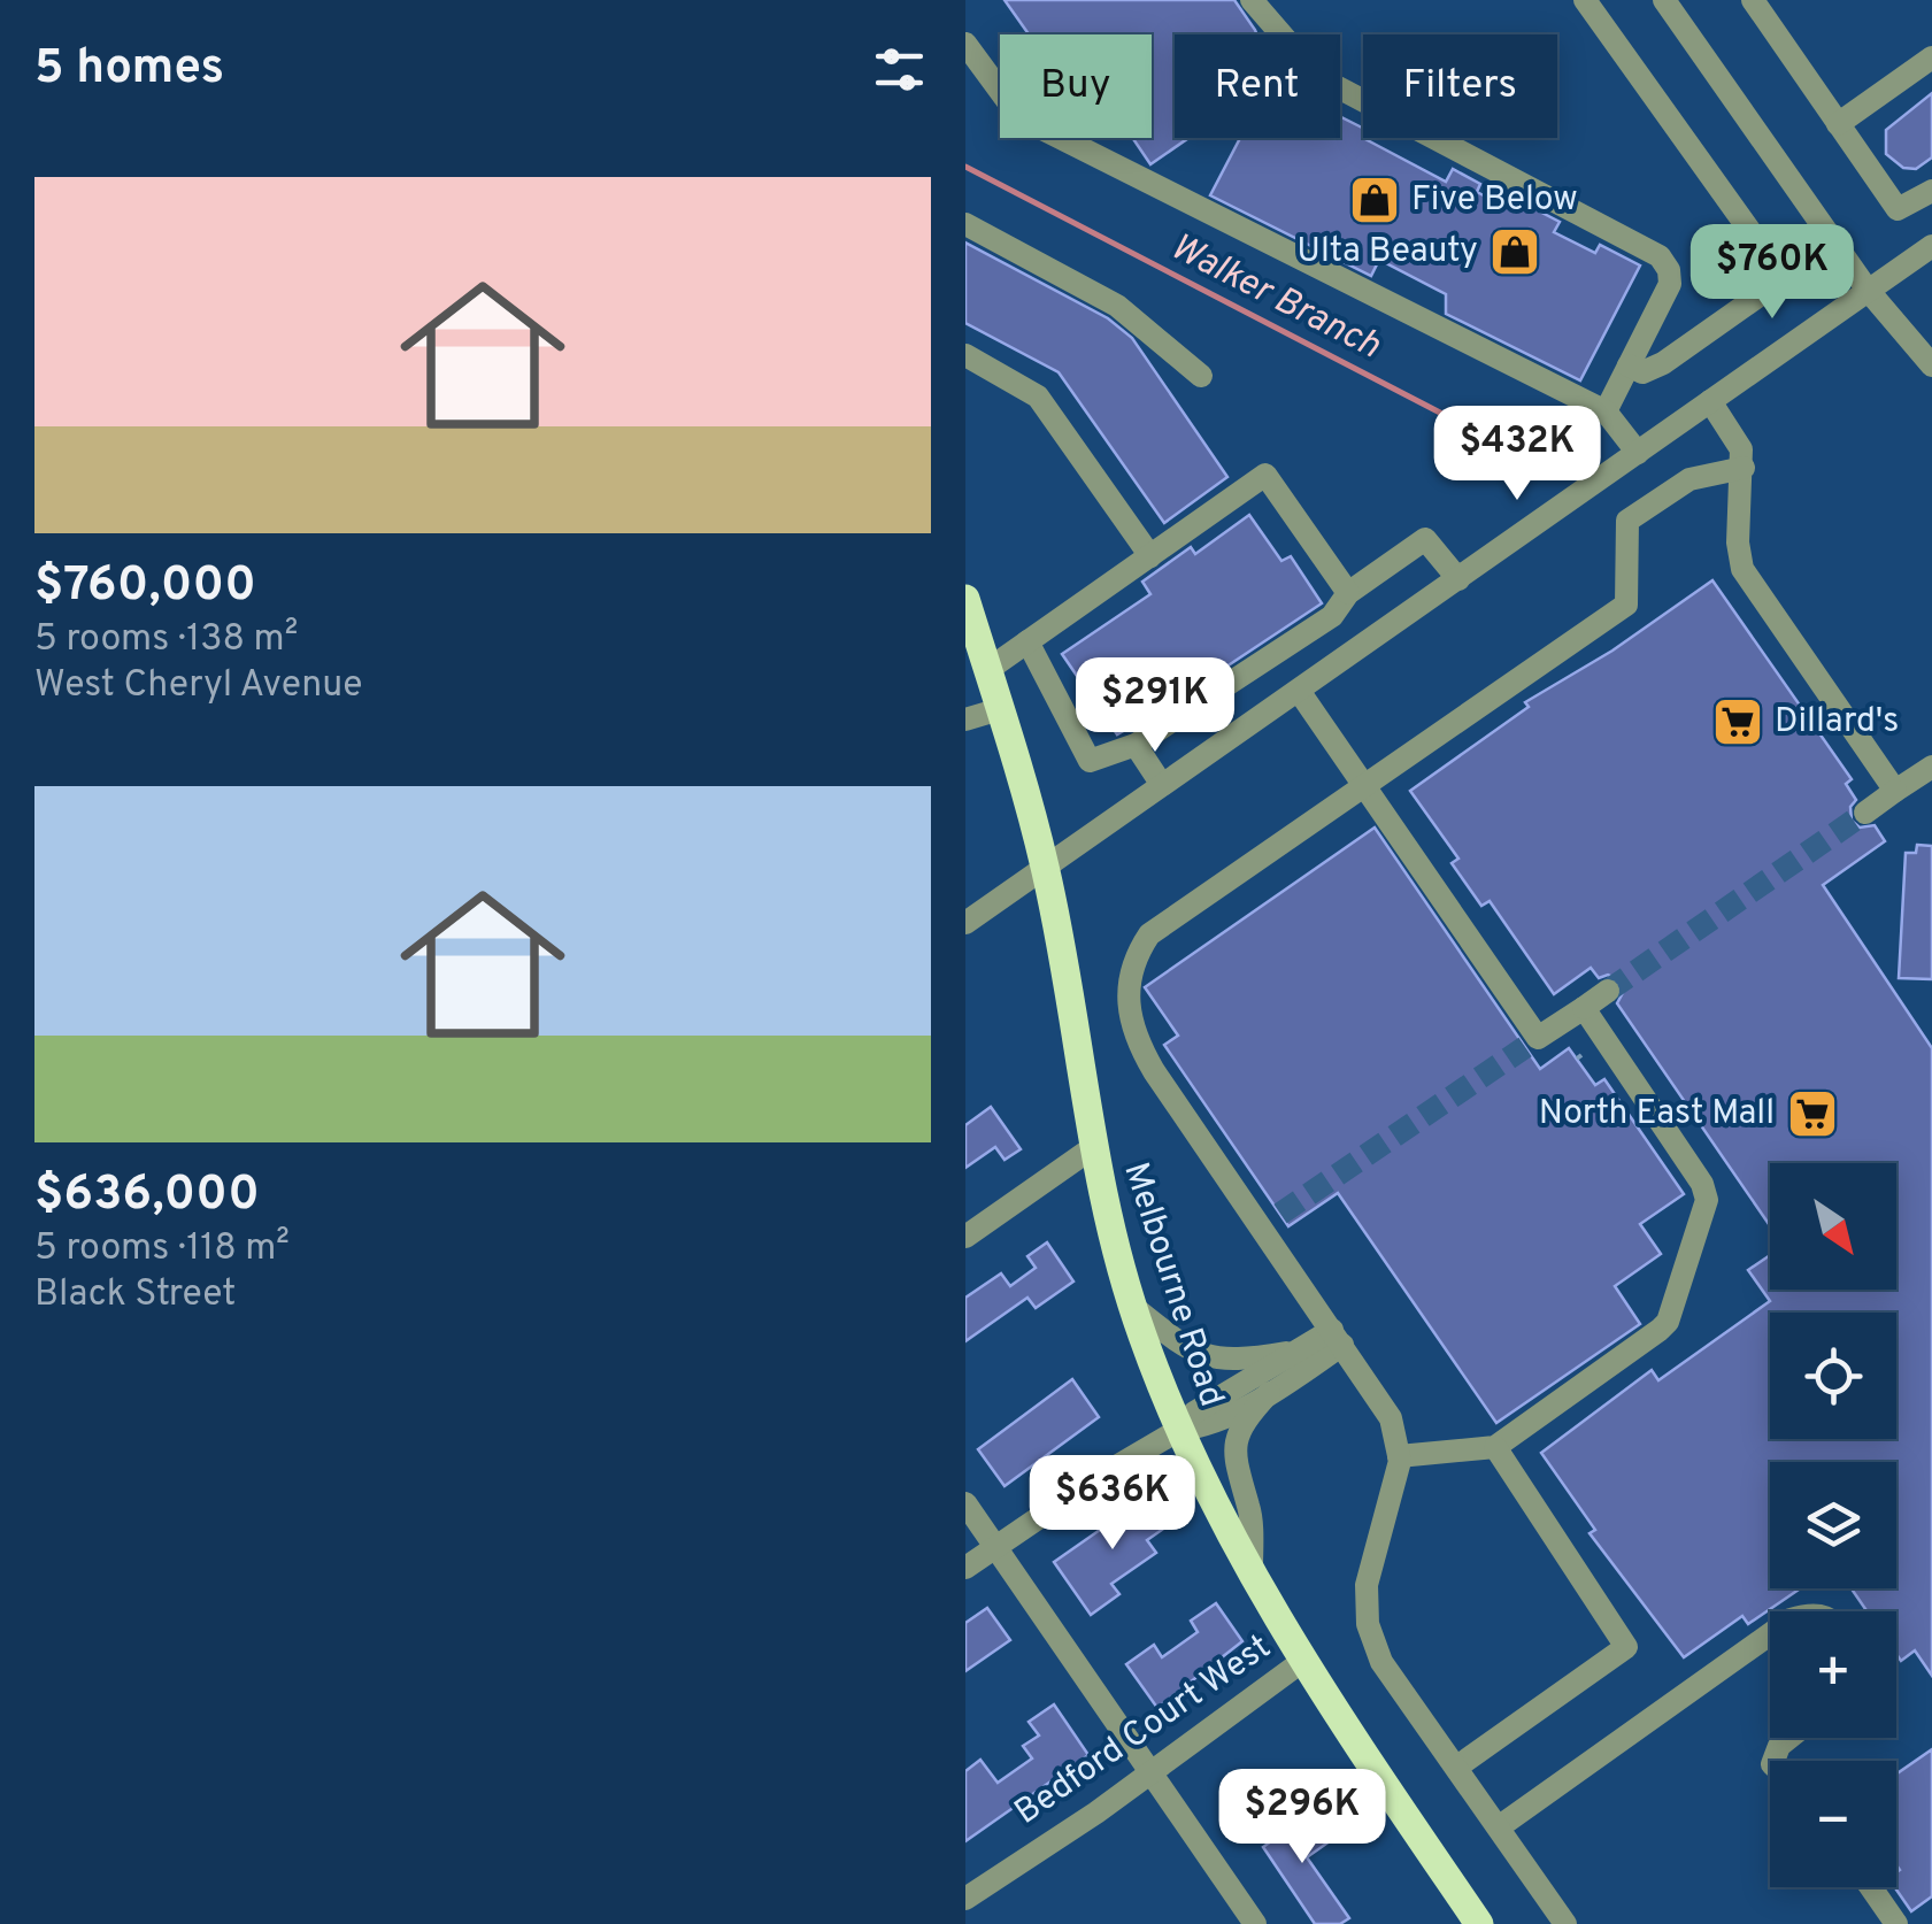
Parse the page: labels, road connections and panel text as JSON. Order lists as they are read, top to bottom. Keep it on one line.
{"streets":{"main road":["Melbourne Road"],"street":["Bedford Court West"]},"crossings":[["Melbourne Road","Bedford Court West"]],"water":["Walker Branch"],"places":{"shop":["Five Below","Ulta Beauty"],"supermarket":["Dillard's","North East Mall"]},"north":"bottom right","page":{"heading":"5 homes","chip":["Buy","Rent","Filters"],"list":[{"name":"$760,000","note":"5 rooms · 138 m² · West Cheryl Avenue"},{"name":"$636,000","note":"5 rooms · 118 m² · Black Street"}],"price":["$760K","$432K","$291K","$636K","$296K"],"map_buttons":["+","−"]}}
